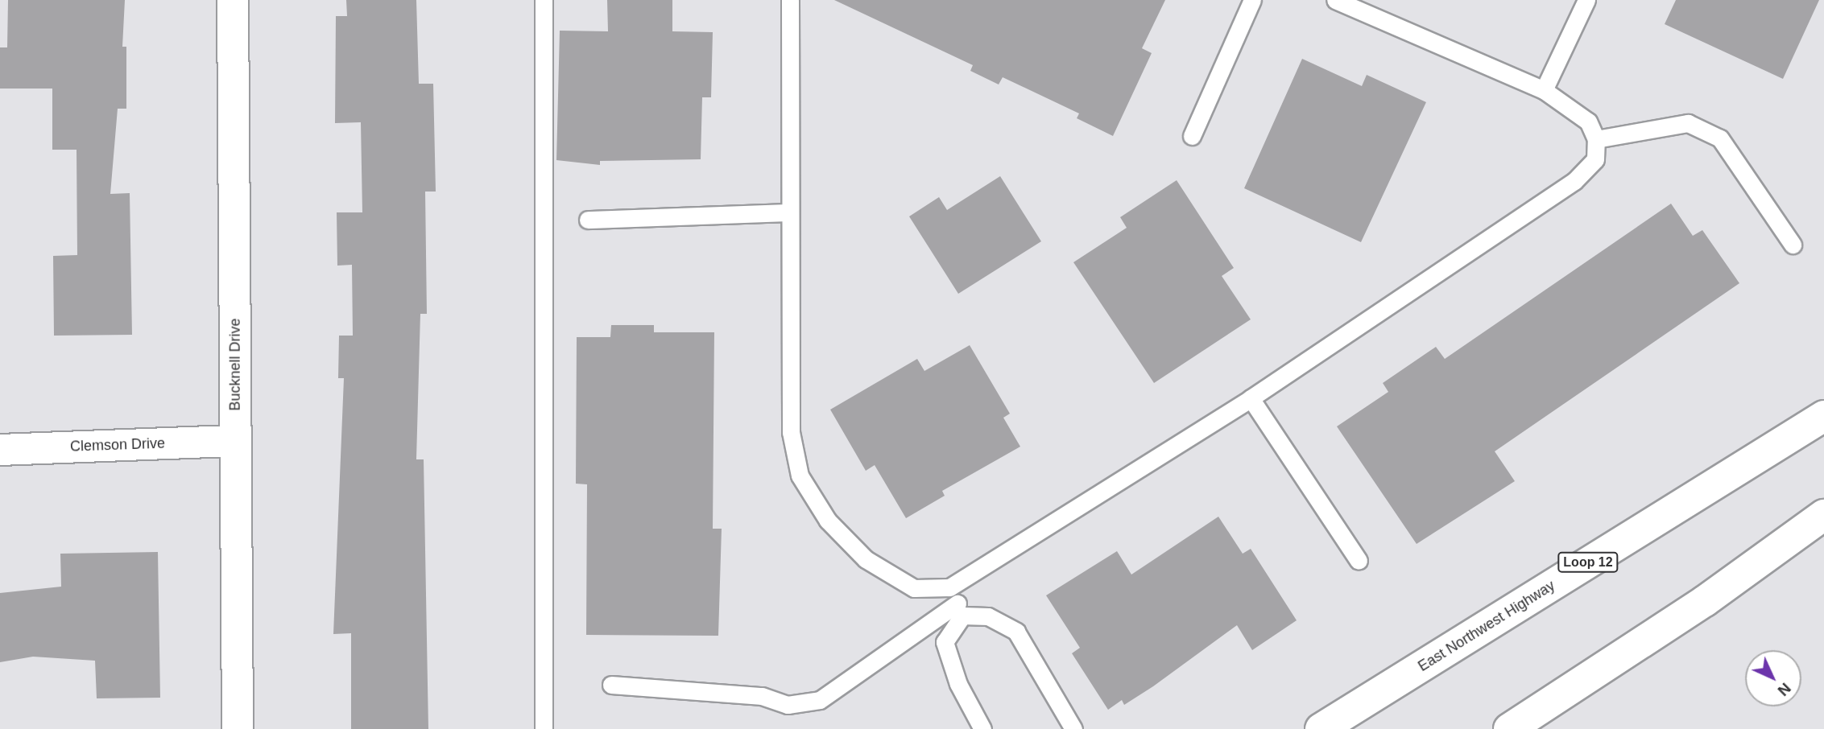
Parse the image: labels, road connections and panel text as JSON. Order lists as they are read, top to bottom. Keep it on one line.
{"streets":{"main road":["Bucknell Drive","Clemson Drive","Loop 12","East Northwest Highway"]},"crossings":[["Bucknell Drive","Clemson Drive"]],"north":"bottom right"}
